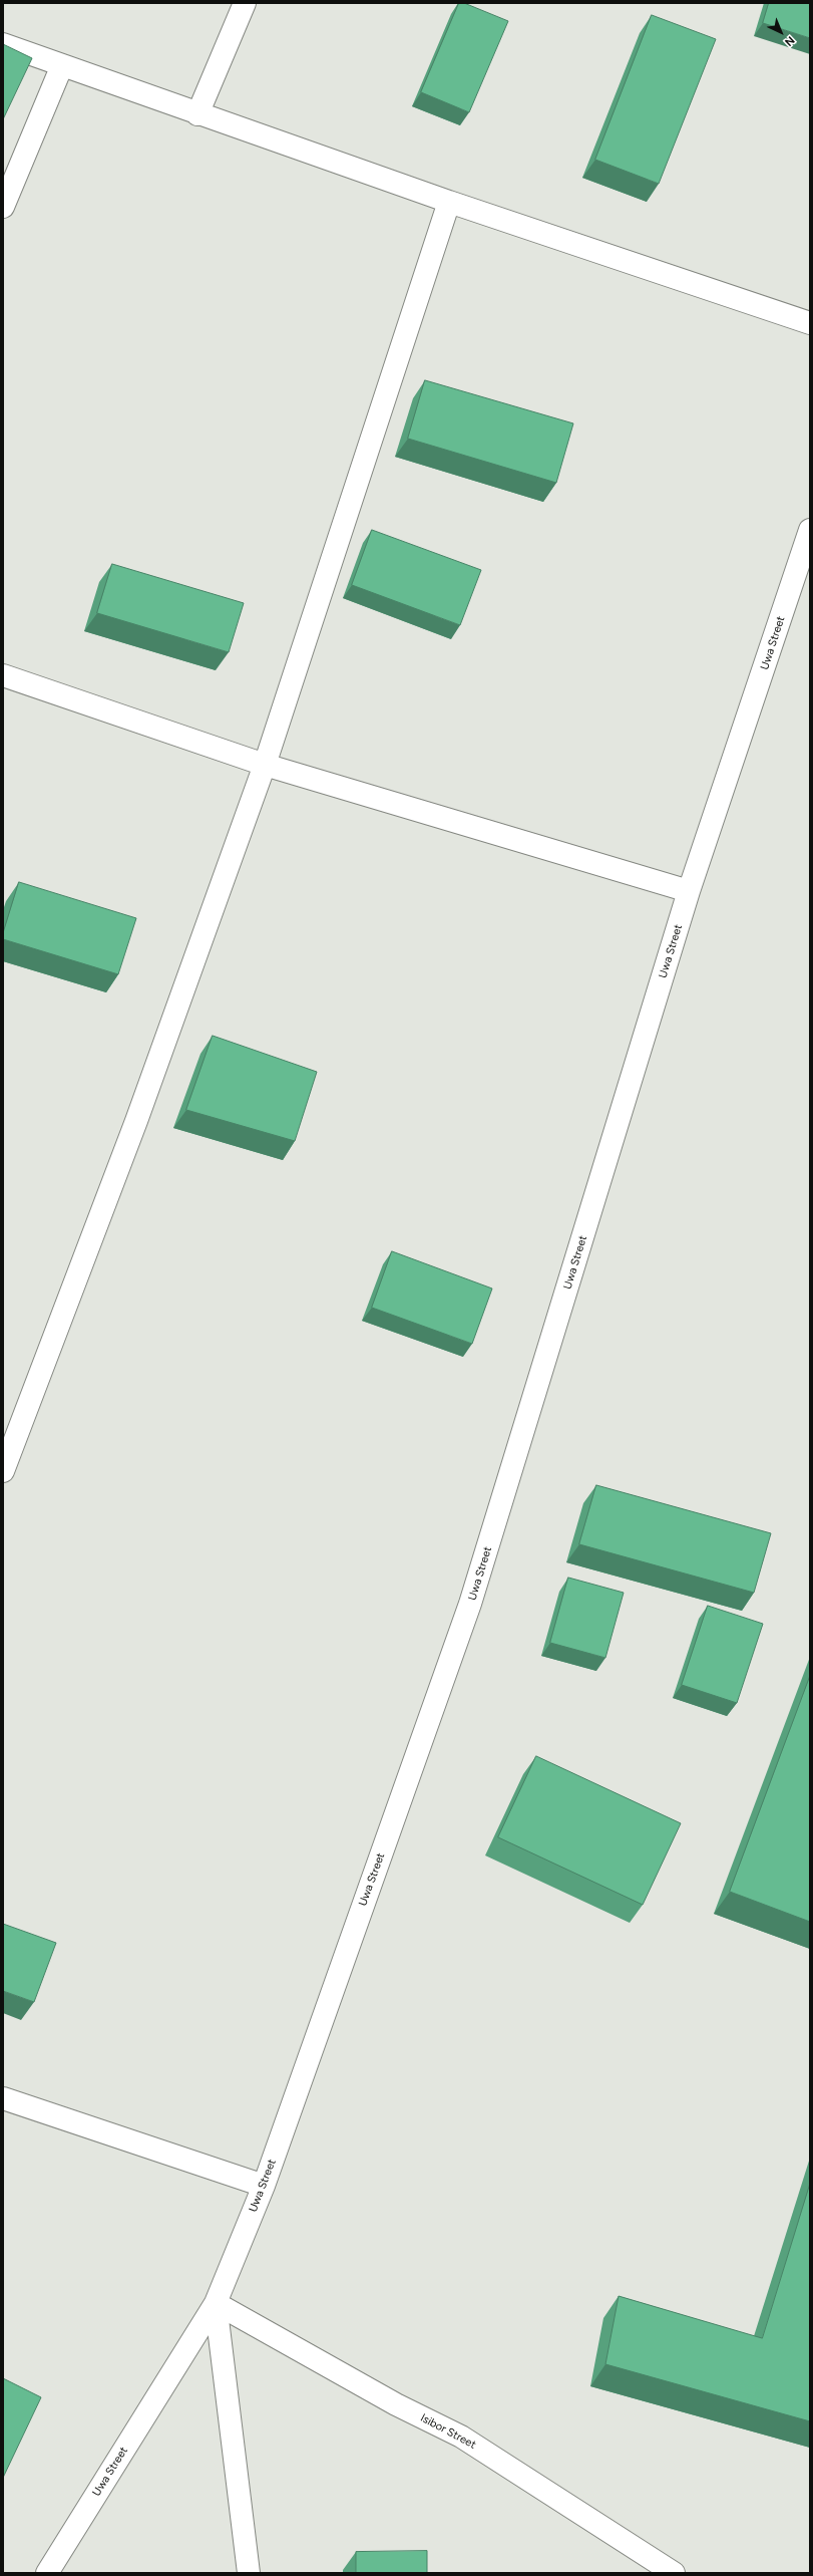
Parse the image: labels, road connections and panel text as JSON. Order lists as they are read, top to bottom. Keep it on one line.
{"streets":{"street":["Uwa Street","Isibor Street"]},"crossings":[["Uwa Street","Isibor Street"]],"north":"bottom right"}
